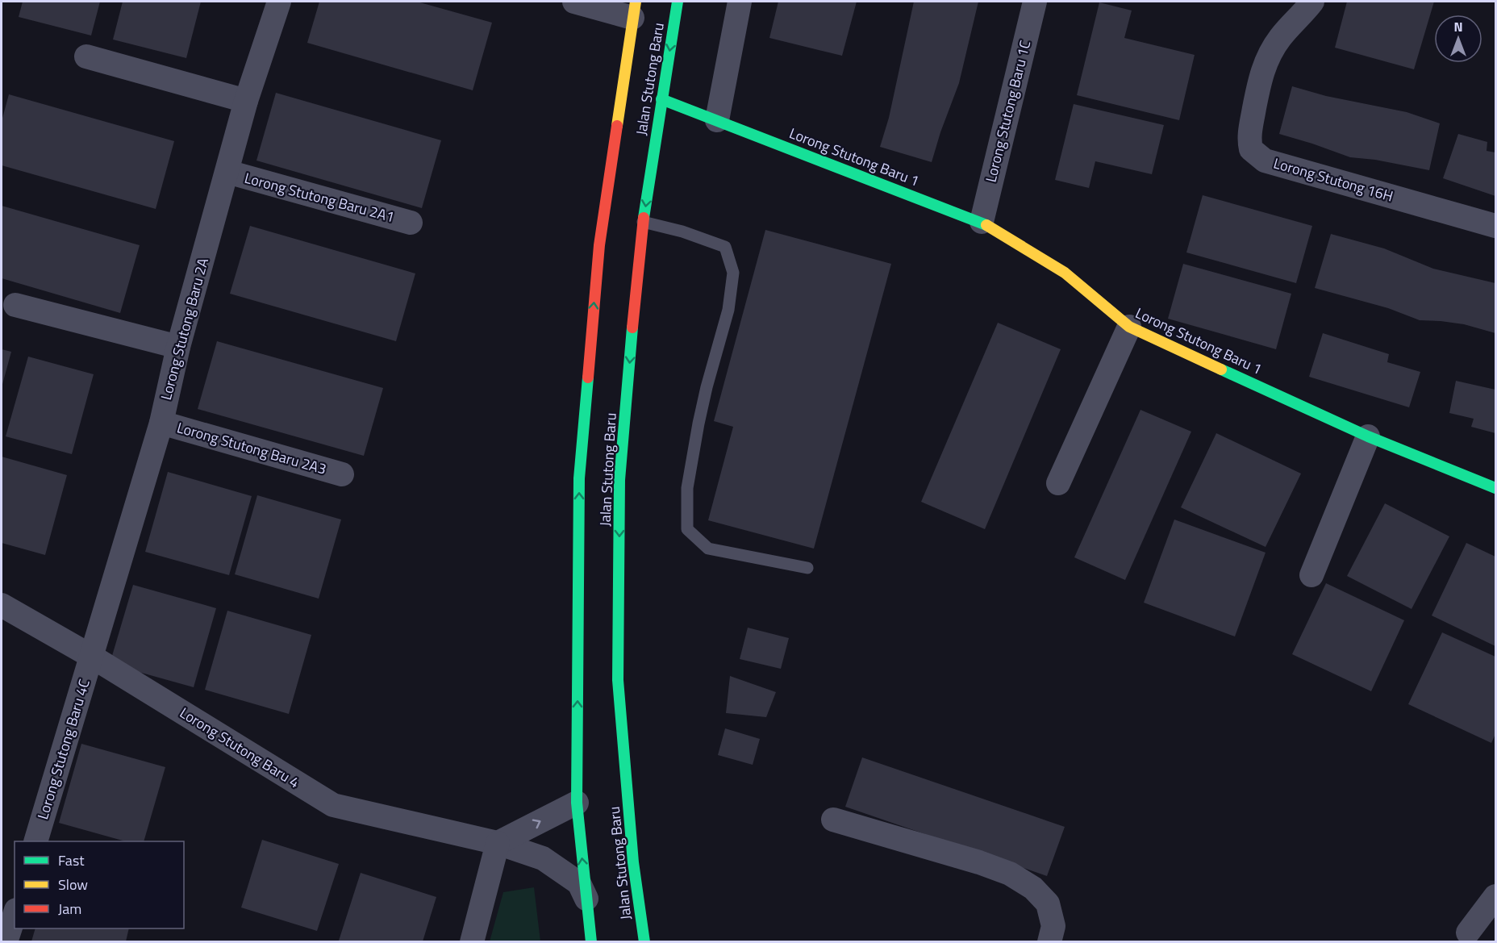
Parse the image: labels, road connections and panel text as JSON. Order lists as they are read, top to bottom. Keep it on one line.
{"streets":{"main road":["Jalan Stutong Baru","Lorong Stutong Baru 1"],"street":["Lorong Stutong Baru 1C","Lorong Stutong 16H","Lorong Stutong Baru 2A1","Lorong Stutong Baru 2A","Lorong Stutong Baru 2A3","Lorong Stutong Baru 4","Lorong Stutong Baru 4C"]},"crossings":[["Jalan Stutong Baru","Lorong Stutong Baru 1"],["Jalan Stutong Baru","Lorong Stutong Baru 4"],["Lorong Stutong Baru 1C","Lorong Stutong Baru 1"],["Lorong Stutong Baru 2A1","Lorong Stutong Baru 2A"],["Lorong Stutong Baru 2A","Lorong Stutong Baru 2A3"],["Lorong Stutong Baru 2A","Lorong Stutong Baru 4"],["Lorong Stutong Baru 2A","Lorong Stutong Baru 4C"],["Lorong Stutong Baru 4","Lorong Stutong Baru 4C"]],"legend":["Fast","Slow","Jam"],"north":"top"}
